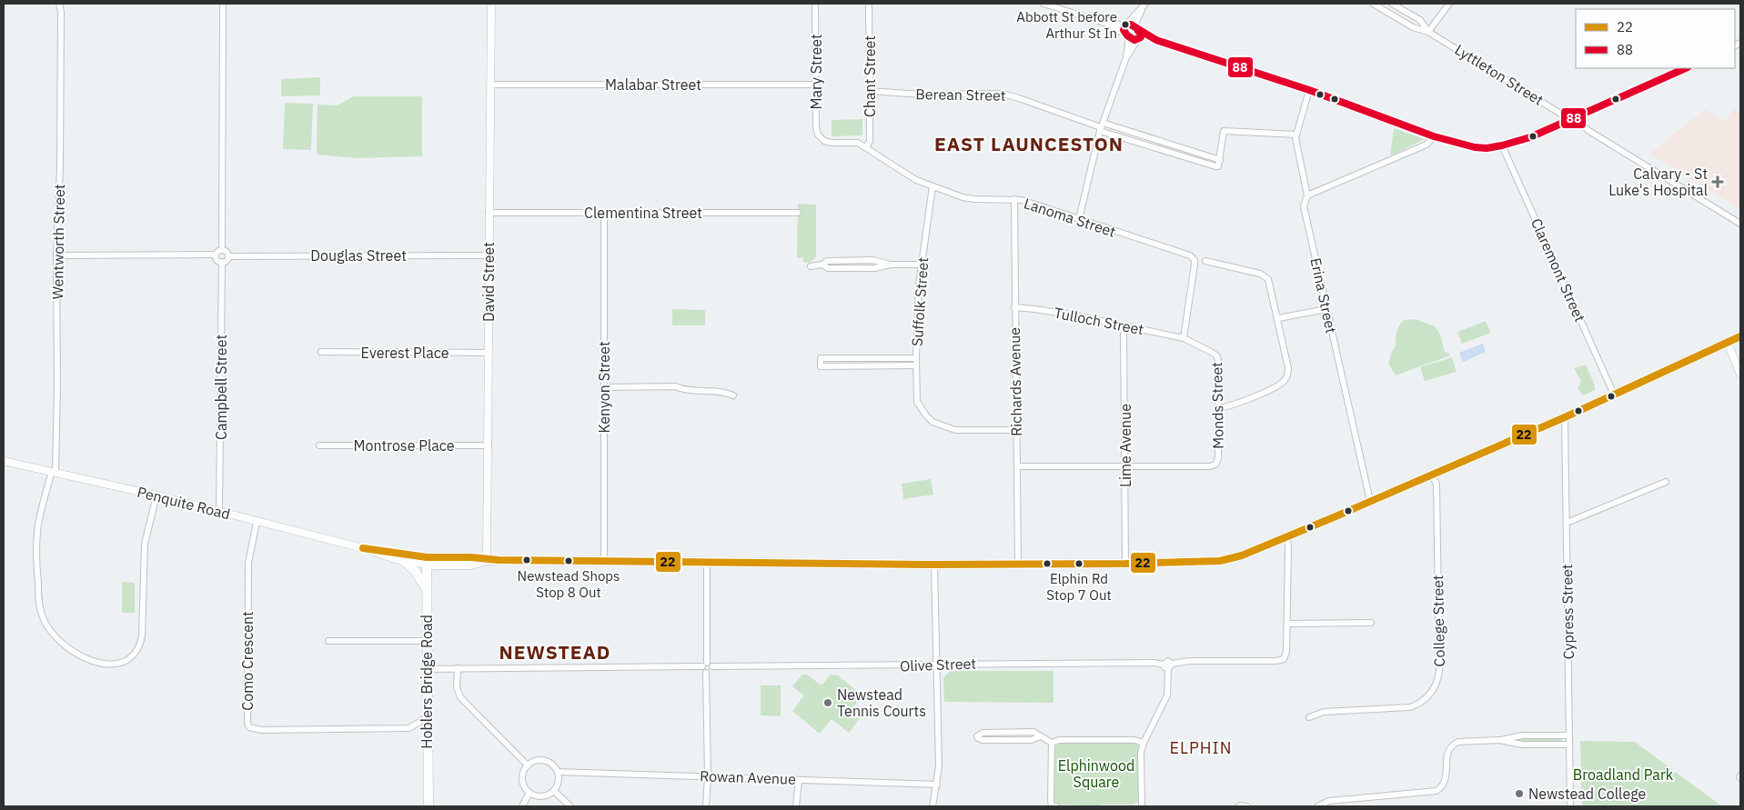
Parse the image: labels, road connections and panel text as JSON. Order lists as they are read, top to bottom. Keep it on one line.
{"streets":{"highway":["Hoblers Bridge Road"],"street":["Mary Street","Lyttleton Street","Chant Street","Malabar Street","Berean Street","Clementina Street","Lanoma Street","Wentworth Street","Douglas Street","Claremont Street","David Street","Erina Street","Suffolk Street","Tulloch Street","Everest Place","Richards Avenue","Campbell Street","Kenyon Street","Monds Street","Montrose Place","Lime Avenue","Penquite Road","Cypress Street","College Street","Como Crescent","Olive Street","Rowan Avenue"]},"crossings":[["Mary Street","Malabar Street"],["Mary Street","Lanoma Street"],["Chant Street","Berean Street"],["Chant Street","Lanoma Street"],["Malabar Street","David Street"],["Berean Street","Erina Street"],["Clementina Street","David Street"],["Clementina Street","Kenyon Street"],["Lanoma Street","Suffolk Street"],["Lanoma Street","Tulloch Street"],["Lanoma Street","Richards Avenue"],["Lanoma Street","Monds Street"],["Wentworth Street","Penquite Road"],["Douglas Street","David Street"],["Douglas Street","Campbell Street"],["David Street","Everest Place"],["David Street","Montrose Place"],["Suffolk Street","Richards Avenue"],["Tulloch Street","Richards Avenue"],["Tulloch Street","Monds Street"],["Tulloch Street","Lime Avenue"],["Campbell Street","Penquite Road"],["Monds Street","Lime Avenue"],["Penquite Road","Como Crescent"],["Penquite Road","Hoblers Bridge Road"],["Como Crescent","Hoblers Bridge Road"],["Olive Street","Hoblers Bridge Road"]],"districts":["EAST LAUNCESTON","NEWSTEAD","ELPHIN"],"parks":["Elphinwood Square","Broadland Park"],"places":{"other":["Abbott St before Arthur St In","Newstead Shops Stop 8 Out","Elphin Rd Stop 7 Out","Newstead Tennis Courts","Newstead College"],"health":["Calvary - St Luke's Hospital"]},"lines":["transit line 88","transit line 22"],"legend":["22","88"]}
